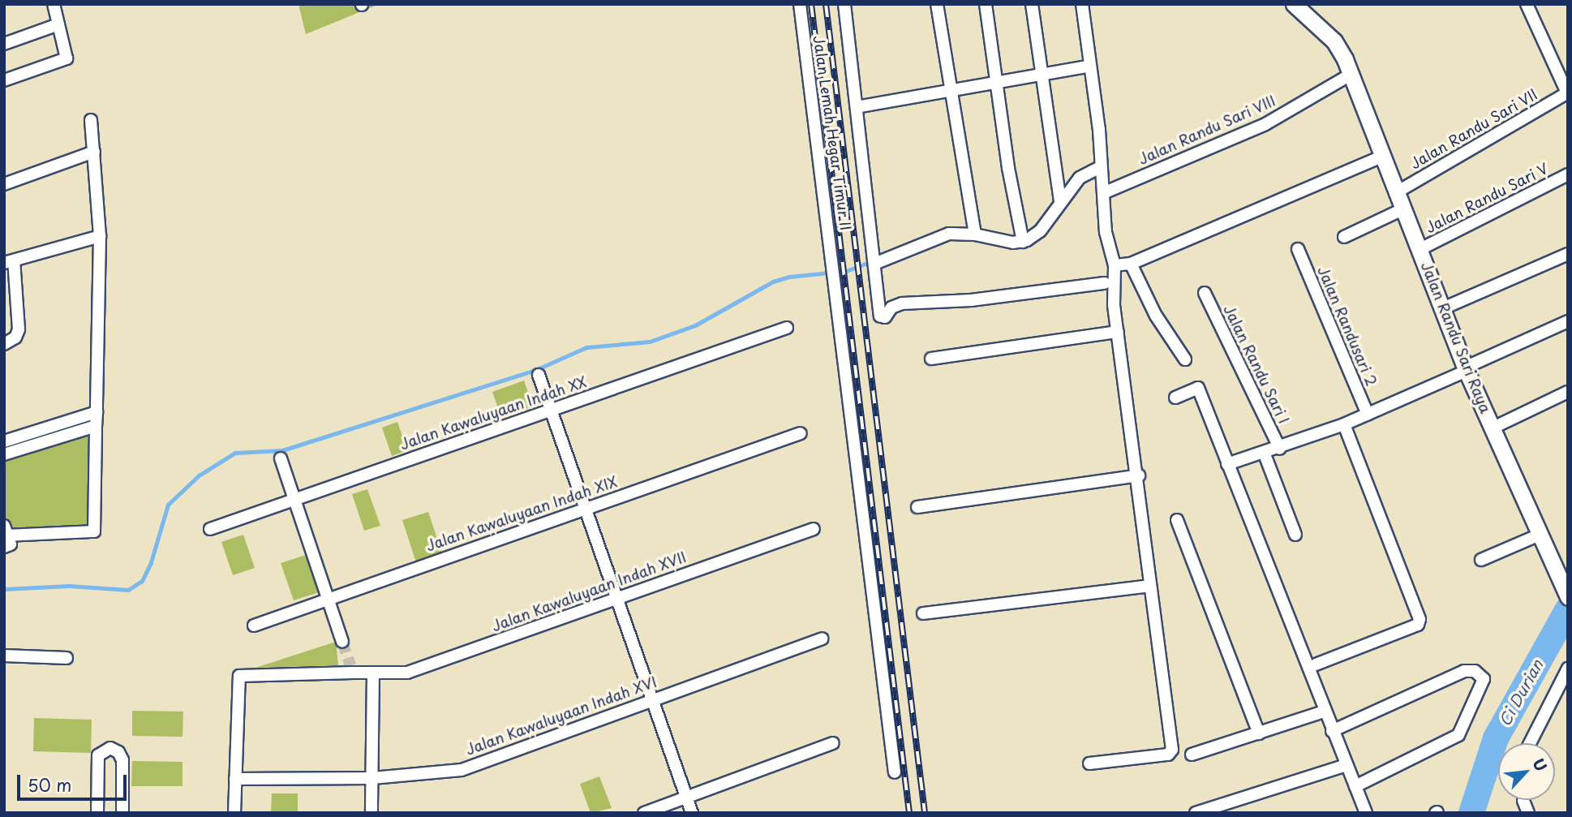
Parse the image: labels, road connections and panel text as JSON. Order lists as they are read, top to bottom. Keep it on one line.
{"streets":{"street":["Jalan Randu Sari VII","Jalan Randu Sari VIII","Jalan Lemah Hegar Timur II","Jalan Randu Sari V","Jalan Randusari 2","Jalan Randu Sari Raya","Jalan Randu Sari I","Jalan Kawaluyaan Indah XX","Jalan Kawaluyaan Indah XIX","Jalan Kawaluyaan Indah XVII","Jalan Kawaluyaan Indah XVI"]},"crossings":[["Jalan Randu Sari VII","Jalan Randu Sari Raya"],["Jalan Randu Sari VIII","Jalan Randu Sari Raya"],["Jalan Randu Sari V","Jalan Randu Sari Raya"],["Jalan Kawaluyaan Indah XVII","Jalan Kawaluyaan Indah XVI"]],"water":["Ci Durian"],"scale_bar":"50 m","north":"top right"}
